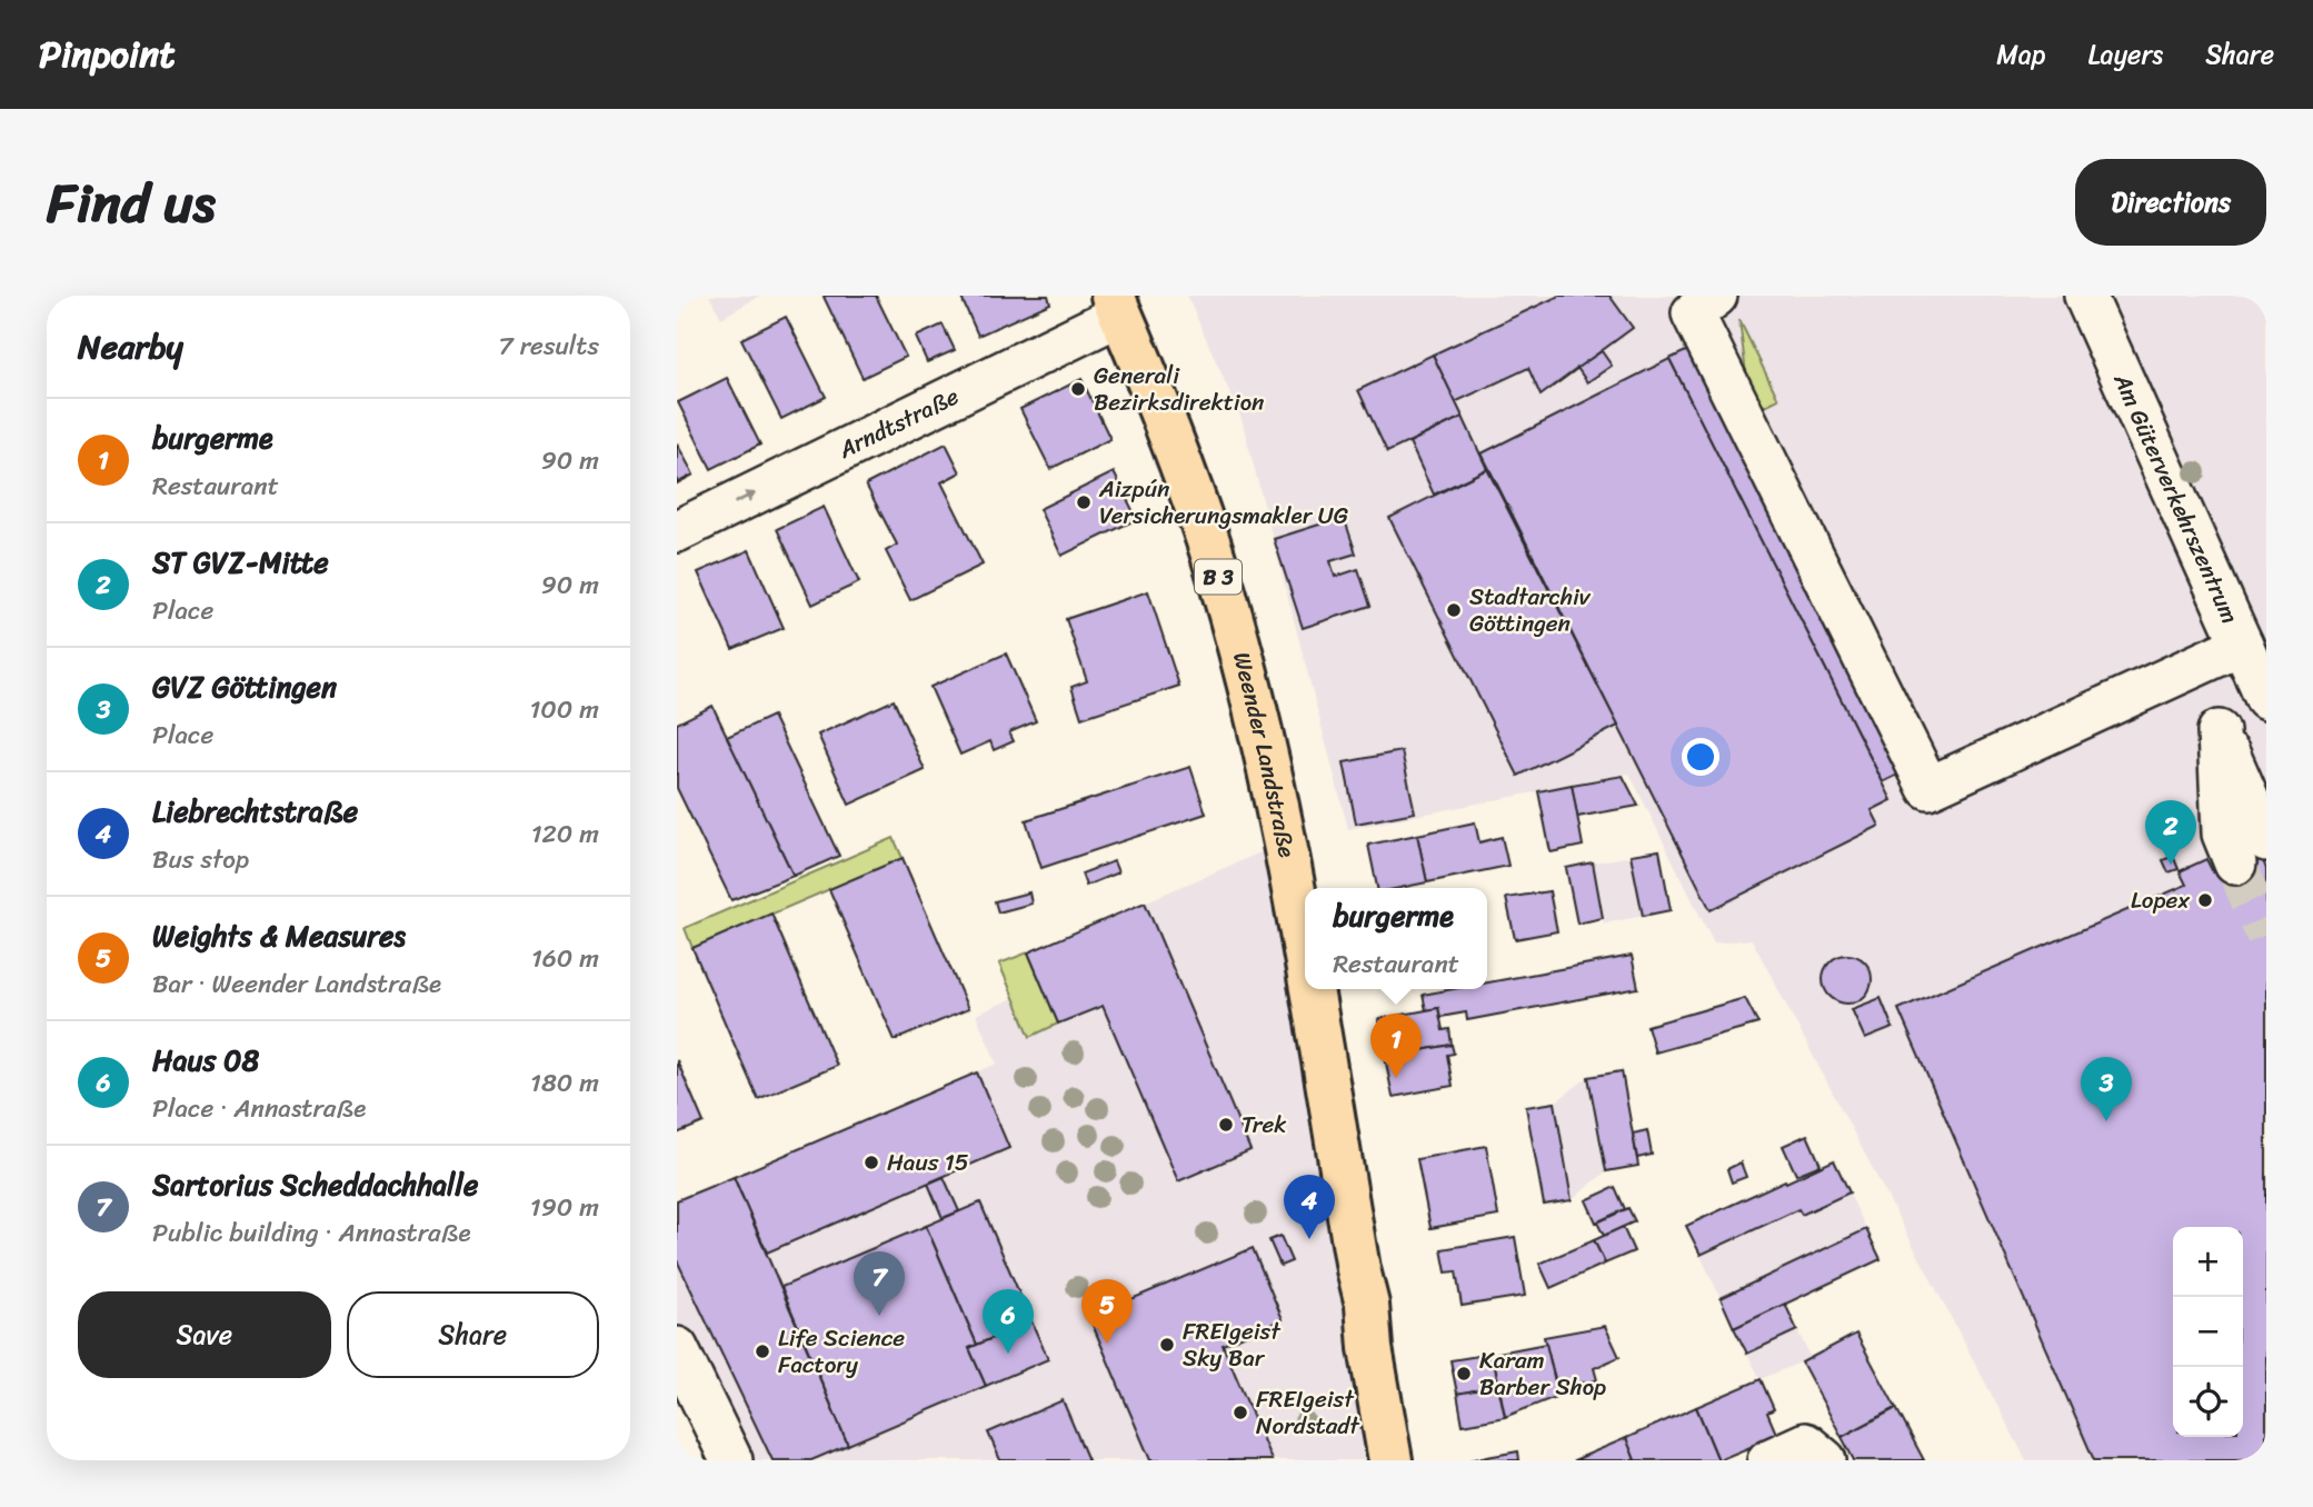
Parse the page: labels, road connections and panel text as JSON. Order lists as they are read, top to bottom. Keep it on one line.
{"streets":{"main road":["B 3","Weender Landstraße"],"street":["Arndtstraße","Am Güterverkehrszentrum"]},"crossings":[["Arndtstraße","Weender Landstraße"]],"one_way":["Arndtstraße"],"places":["Generali Bezirksdirektion","Aizpún Versicherungsmakler UG","Stadtarchiv Göttingen","Lopex","Trek","Haus 15","FREIgeist Sky Bar","Life Science Factory","Karam Barber Shop","FREIgeist Nordstadt"],"page":{"header":"Pinpoint","nav":["Map","Layers","Share"],"title":"Find us","buttons":["Directions",["Save","Share"]],"heading":["Nearby","7 results"],"list":[{"mark":"1","name":"burgerme","note":"Restaurant","value":"90 m"},{"mark":"2","name":"ST GVZ-Mitte","note":"Place","value":"90 m"},{"mark":"3","name":"GVZ Göttingen","note":"Place","value":"100 m"},{"mark":"4","name":"Liebrechtstraße","note":"Bus stop","value":"120 m"},{"mark":"5","name":"Weights & Measures","note":"Bar · Weender Landstraße","value":"160 m"},{"mark":"6","name":"Haus 08","note":"Place · Annastraße","value":"180 m"},{"mark":"7","name":"Sartorius Scheddachhalle","note":"Public building · Annastraße","value":"190 m"}],"pins":["2","1","3","4","7","5","6"],"popup":["burgerme","Restaurant"],"map_buttons":["+","−"]}}
